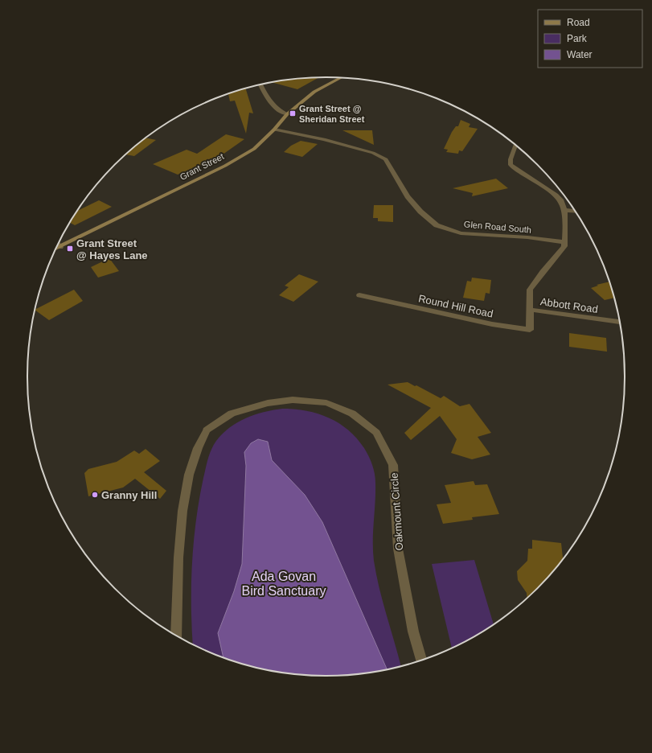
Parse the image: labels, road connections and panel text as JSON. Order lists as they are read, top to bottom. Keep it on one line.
{"streets":{"street":["Grant Street","Glen Road South","Abbott Road","Round Hill Road","Oakmount Circle"]},"crossings":[["Grant Street","Glen Road South"],["Abbott Road","Round Hill Road"]],"parks":["Ada Govan Bird Sanctuary"],"places":{"transit":["Grant Street @ Sheridan Street","Grant Street @ Hayes Lane"],"other":["Granny Hill"]},"legend":["Road","Park","Water"]}
